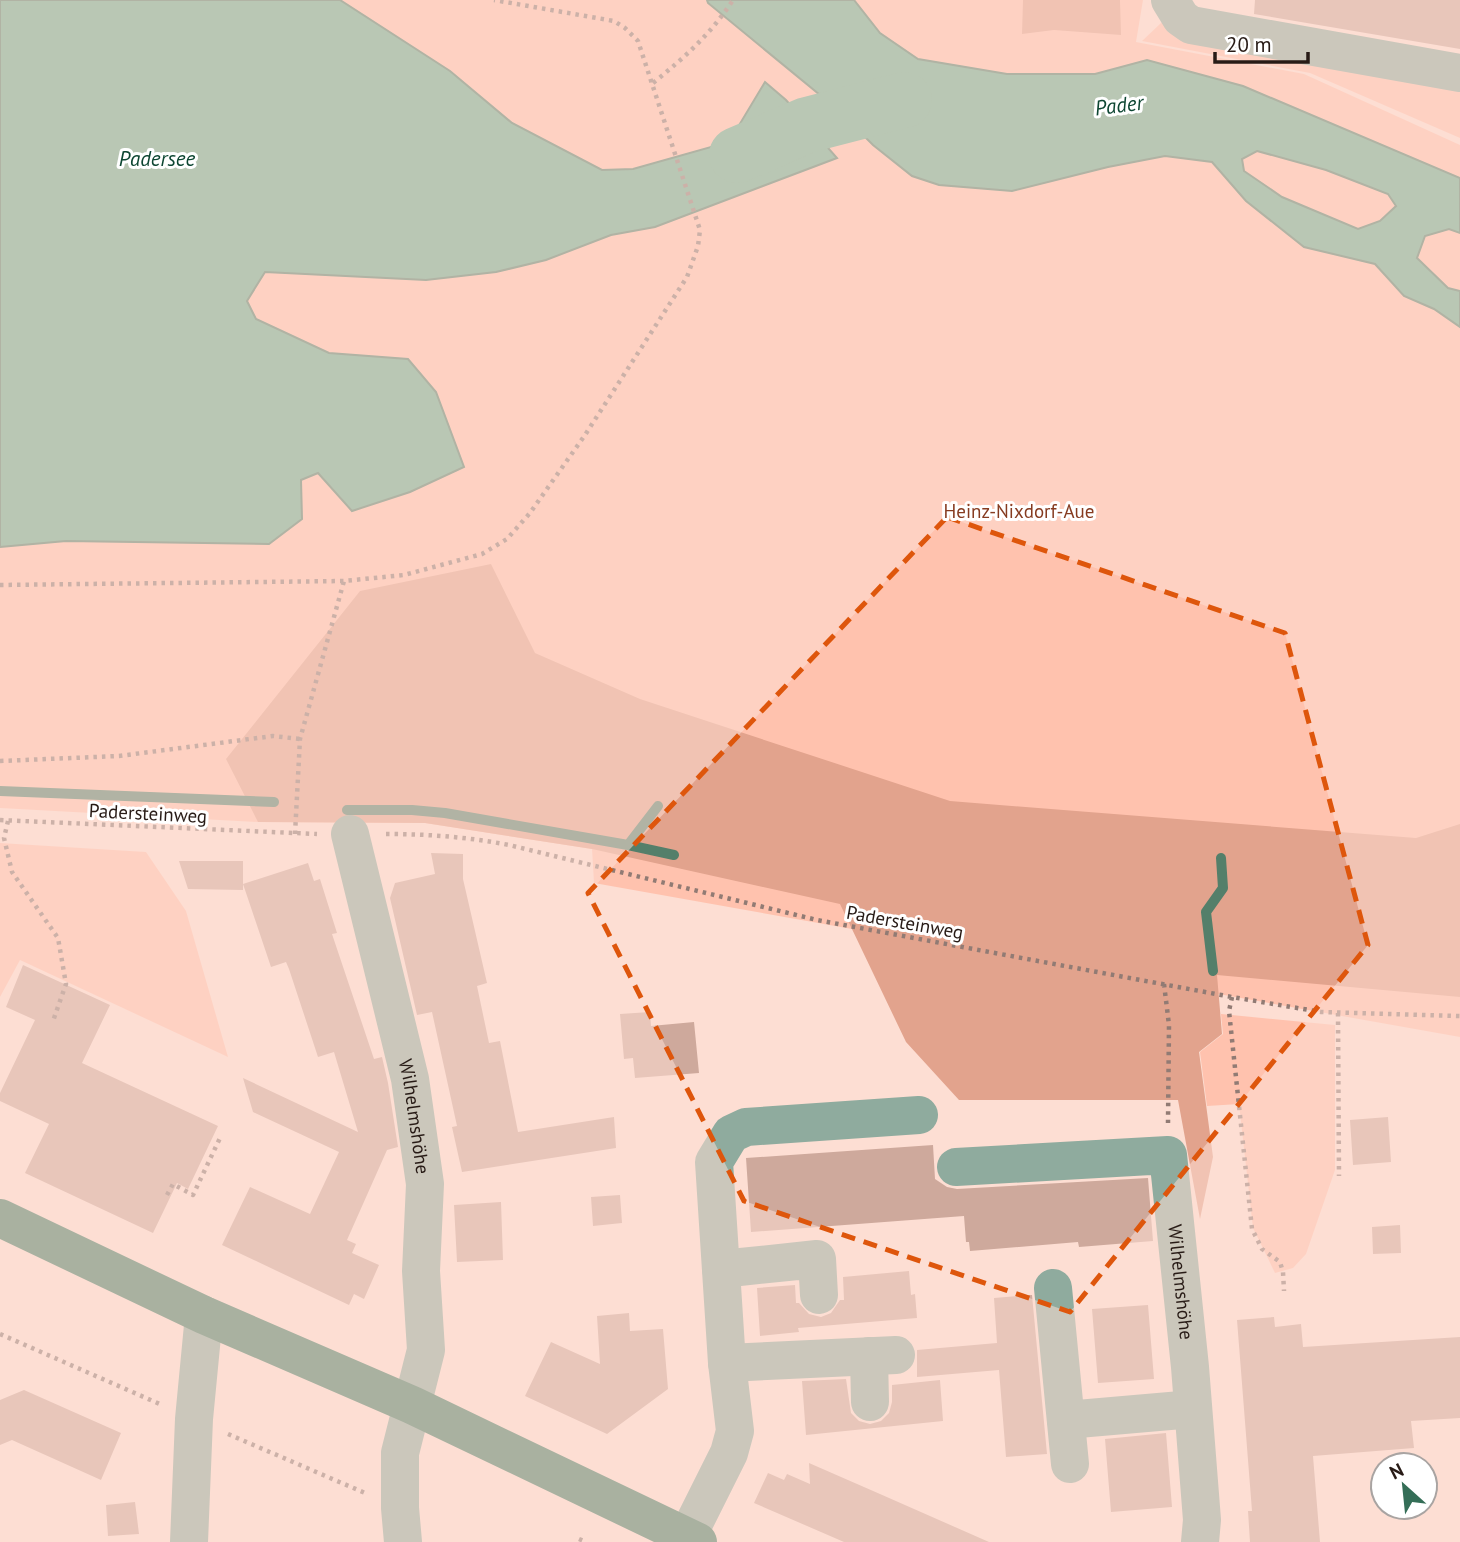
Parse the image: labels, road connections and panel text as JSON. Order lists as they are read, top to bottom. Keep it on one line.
{"streets":{"street":["Wilhelmshöhe"],"path":["Padersteinweg"]},"crossings":[["Padersteinweg","Wilhelmshöhe"]],"water":["Pader","Padersee"],"parks":["Heinz-Nixdorf-Aue"],"scale_bar":"20 m","north":"top left"}
